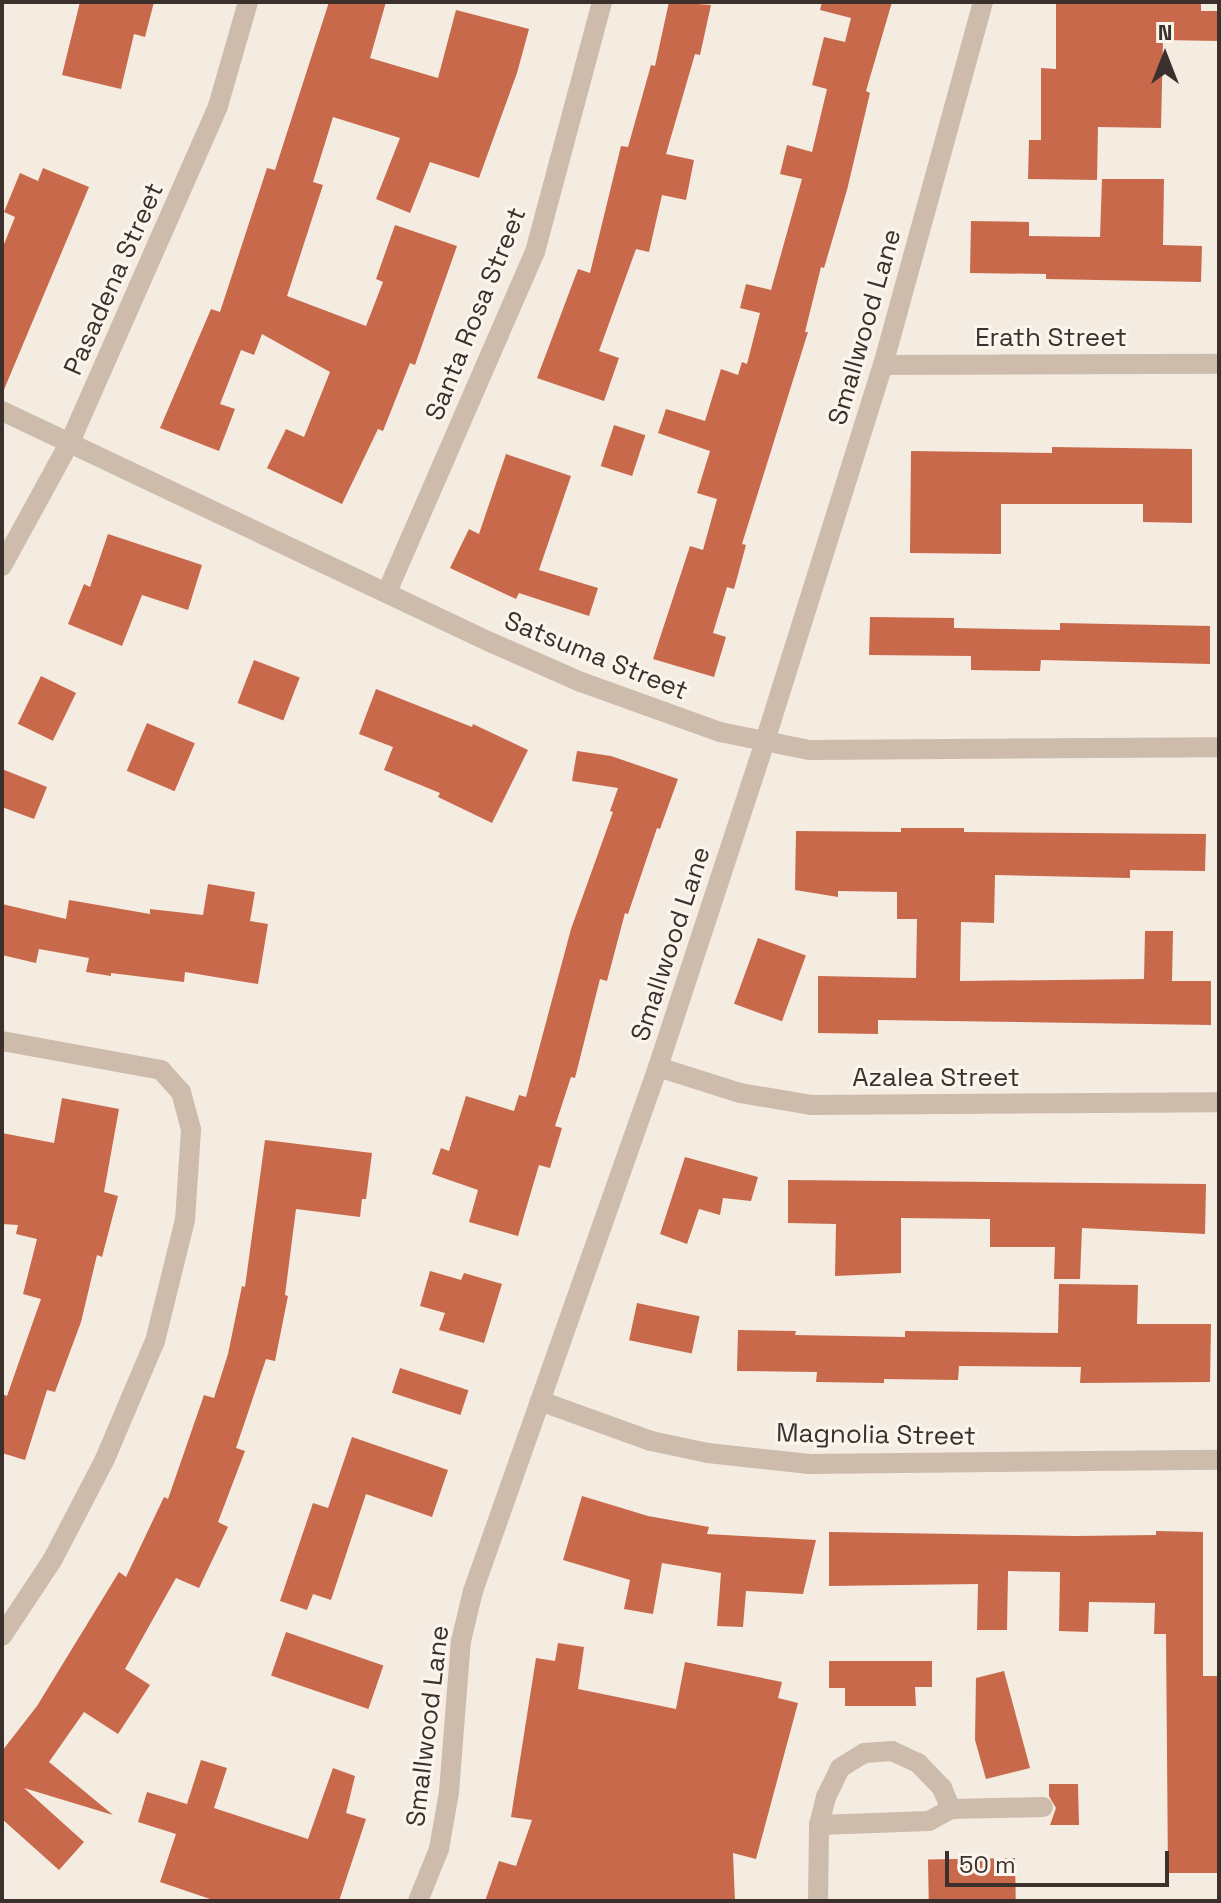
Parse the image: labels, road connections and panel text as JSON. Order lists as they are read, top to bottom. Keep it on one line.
{"streets":{"street":["Pasadena Street","Santa Rosa Street","Smallwood Lane","Erath Street","Satsuma Street","Azalea Street","Magnolia Street"]},"crossings":[["Pasadena Street","Satsuma Street"],["Santa Rosa Street","Satsuma Street"],["Smallwood Lane","Erath Street"],["Smallwood Lane","Satsuma Street"],["Smallwood Lane","Azalea Street"],["Smallwood Lane","Magnolia Street"]],"scale_bar":"50 m","north":"top"}
